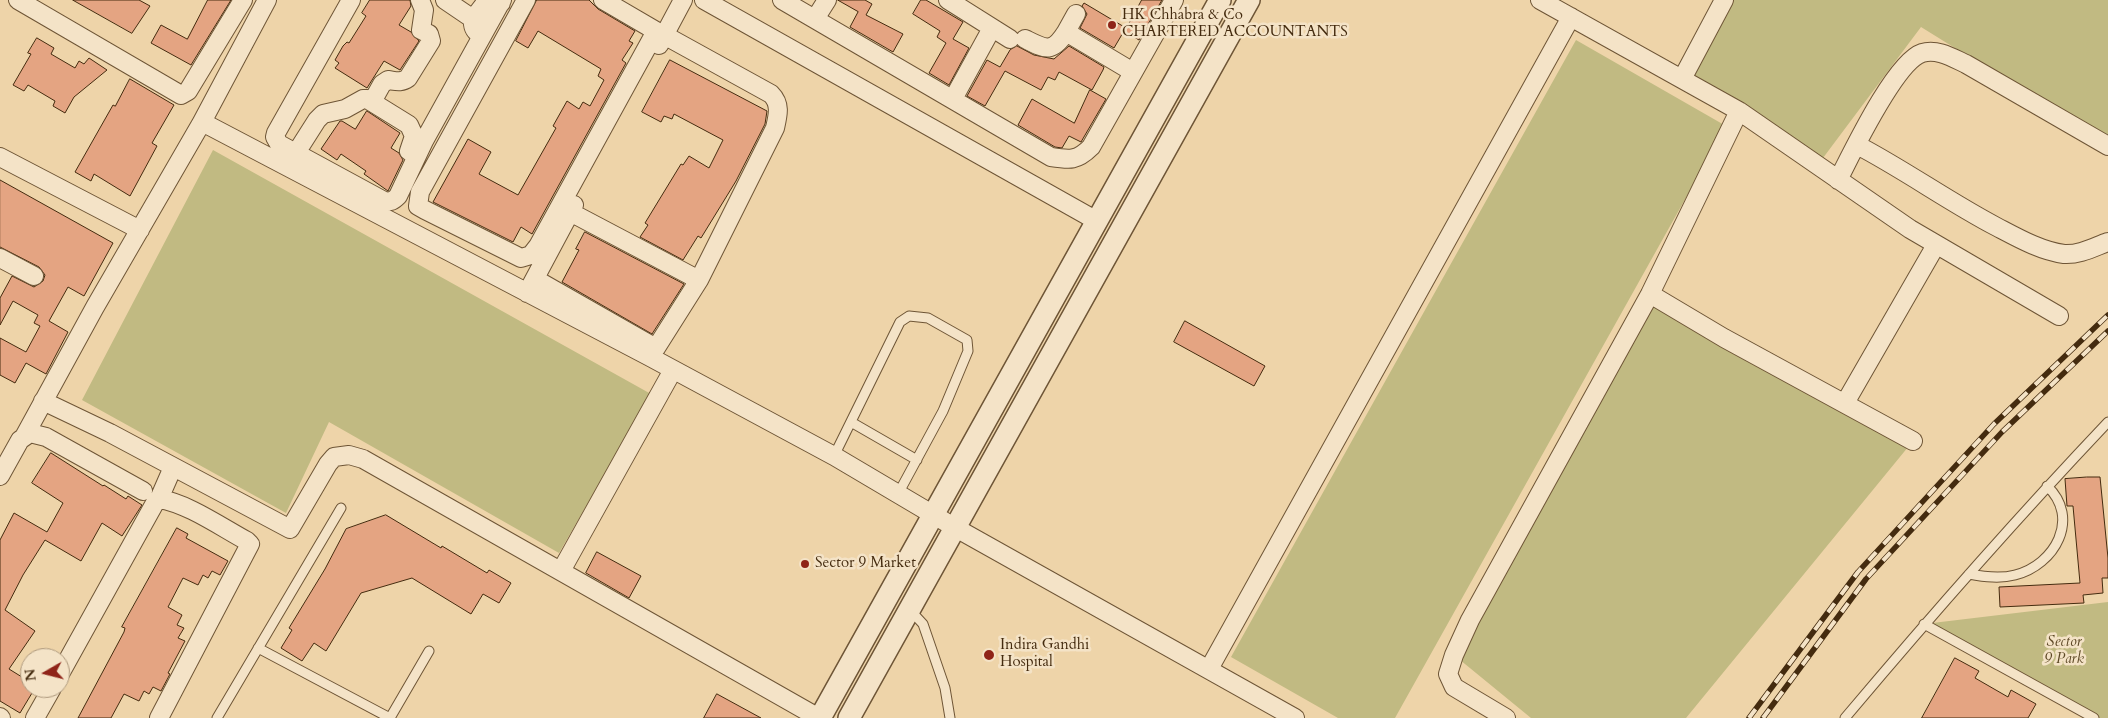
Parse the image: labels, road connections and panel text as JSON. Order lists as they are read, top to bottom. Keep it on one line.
{"parks":["Sector 9 Park"],"places":["HK Chhabra & Co CHARTERED ACCOUNTANTS","Sector 9 Market","Indira Gandhi Hospital"],"north":"left"}
